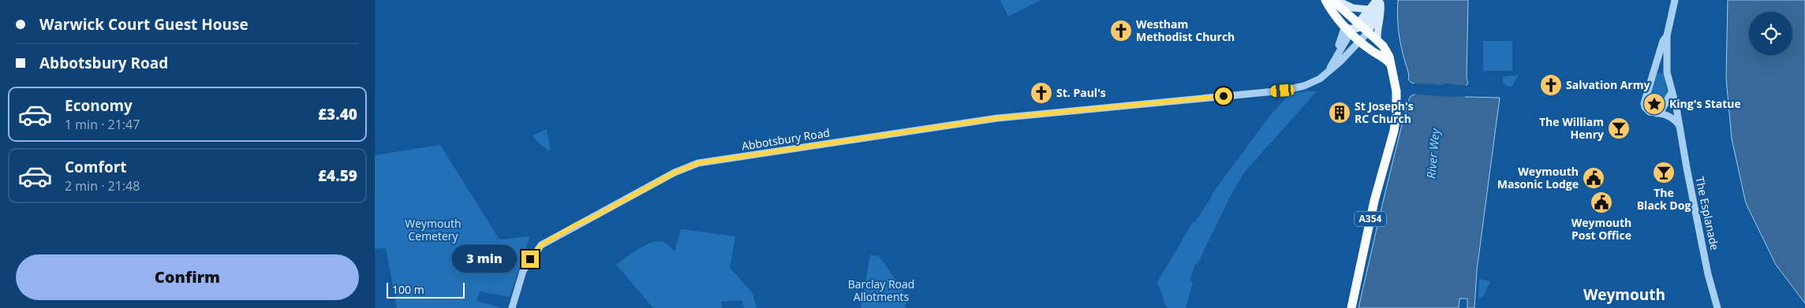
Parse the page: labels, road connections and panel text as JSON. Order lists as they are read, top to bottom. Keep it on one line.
{"streets":{"highway":["A354"],"street":["Abbotsbury Road","The Esplanade"]},"crossings":[["Abbotsbury Road","A354"]],"districts":["Weymouth"],"water":["River Wey"],"parks":["Weymouth Cemetery","Barclay Road Allotments"],"places":{"church":["Westham Methodist Church","Salvation Army","St. Paul's"],"place":["King's Statue"],"building":["St Joseph's RC Church"],"bar":["The William Henry","The Black Dog"],"public building":["Weymouth Masonic Lodge","Weymouth Post Office"]},"scale_bar":"100 m","page":{"banner":["Warwick Court Guest House","Abbotsbury Road"],"list":[{"name":"Economy","note":"1 min · 21:47","value":"£3.40"},{"name":"Comfort","note":"2 min · 21:48","value":"£4.59"}],"bubble":"3 min","buttons":"Confirm","scale":"100 m"}}
